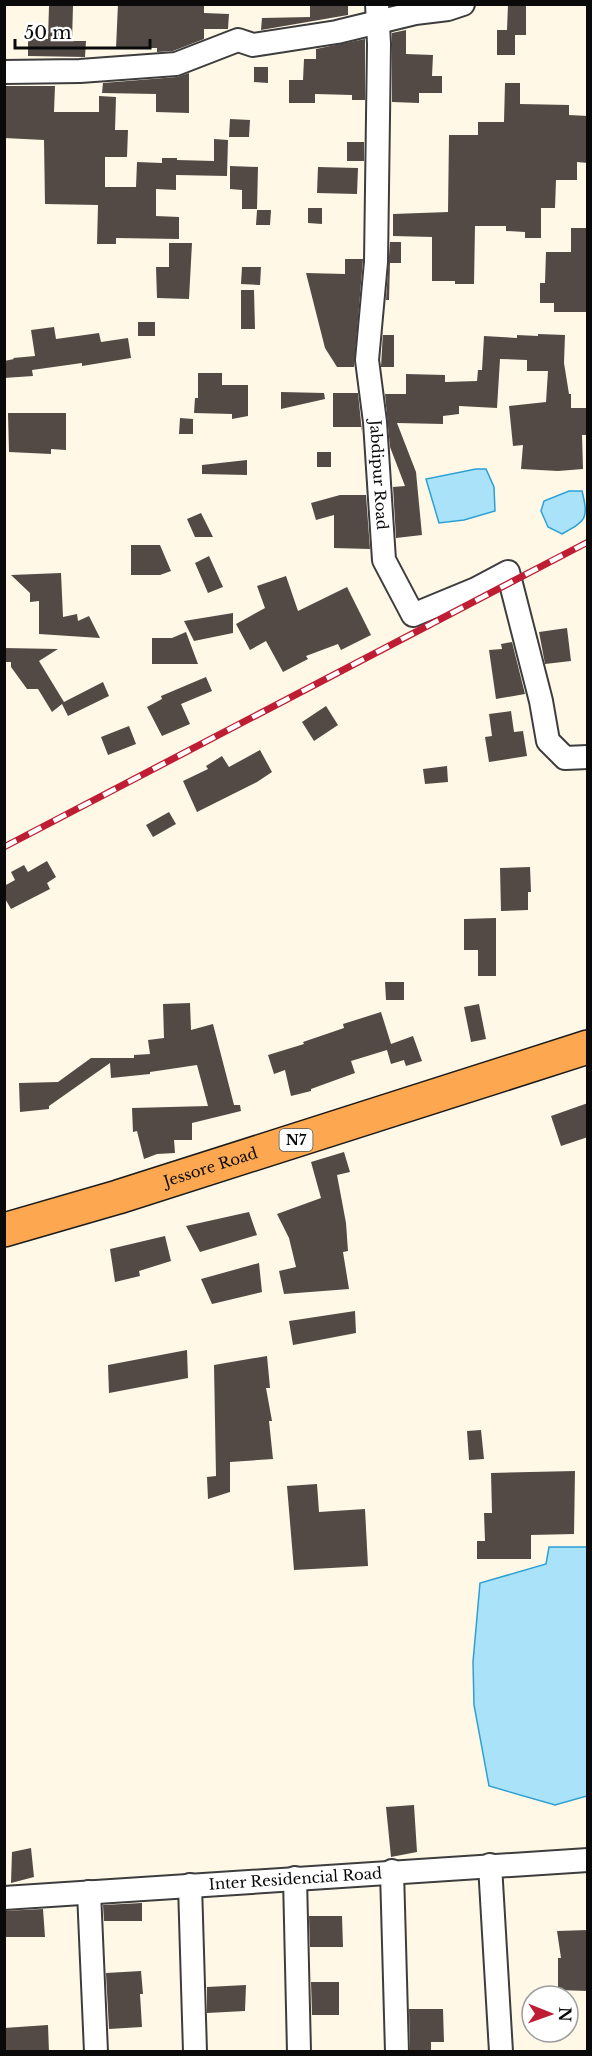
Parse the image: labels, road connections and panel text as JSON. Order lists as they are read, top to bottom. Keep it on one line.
{"streets":{"highway":["N7","Jessore Road"],"street":["Jabdipur Road","Inter Residencial Road"]},"scale_bar":"50 m","north":"right"}
